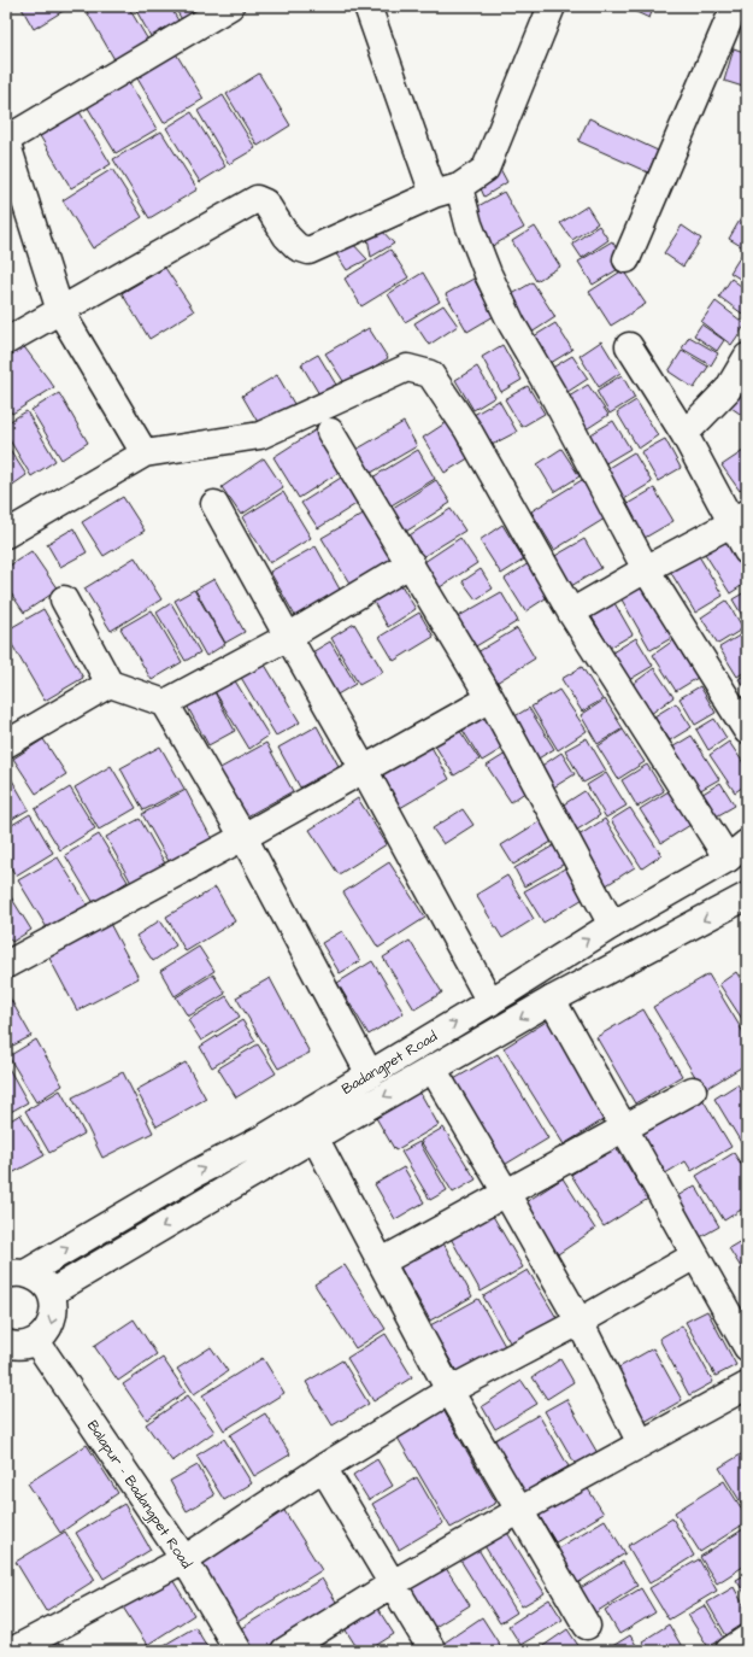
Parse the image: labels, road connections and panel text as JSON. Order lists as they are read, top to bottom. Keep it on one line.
{"streets":{"street":["Badangpet Road","Balapur - Badangpet Road"]}}
